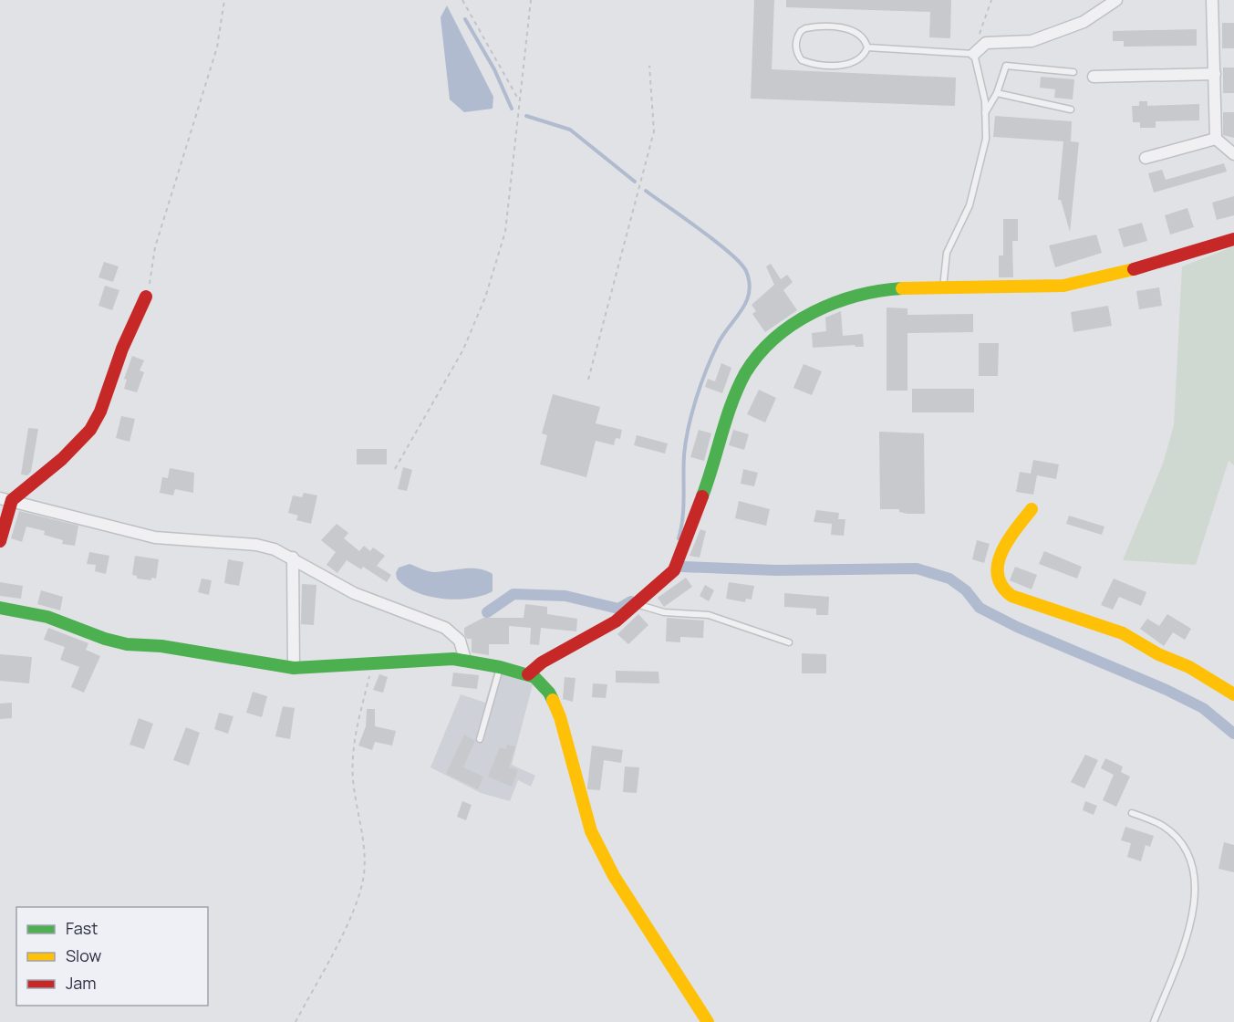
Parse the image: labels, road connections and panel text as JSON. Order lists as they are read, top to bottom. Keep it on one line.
{"legend":["Fast","Slow","Jam"]}
